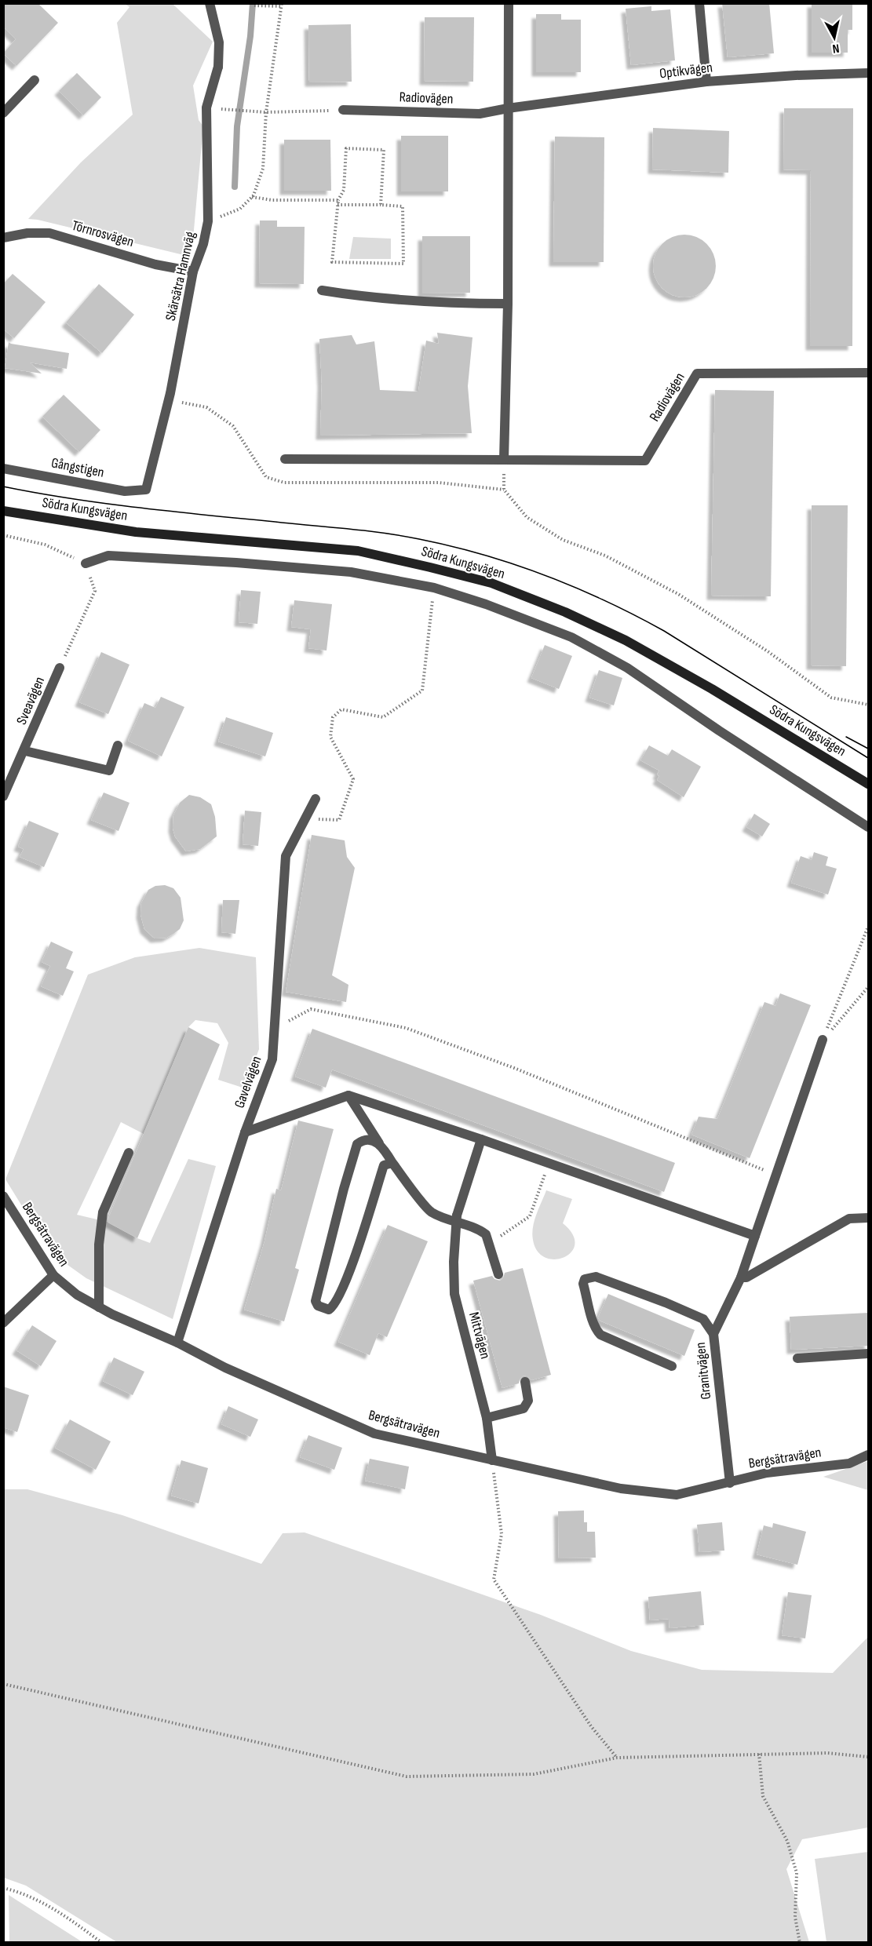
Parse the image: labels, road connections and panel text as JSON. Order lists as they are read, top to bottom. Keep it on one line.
{"streets":{"main road":["Södra Kungsvägen"],"street":["Optikvägen","Radiovägen","Törnrosvägen","Skärsätra Hamnväg","Gångstigen","Sveavägen","Gavelvägen","Bergsätravägen","Mittvägen","Granitvägen"]},"crossings":[["Optikvägen","Radiovägen"],["Törnrosvägen","Skärsätra Hamnväg"],["Skärsätra Hamnväg","Gångstigen"],["Gavelvägen","Bergsätravägen"],["Bergsätravägen","Mittvägen"],["Bergsätravägen","Granitvägen"]],"north":"bottom"}
